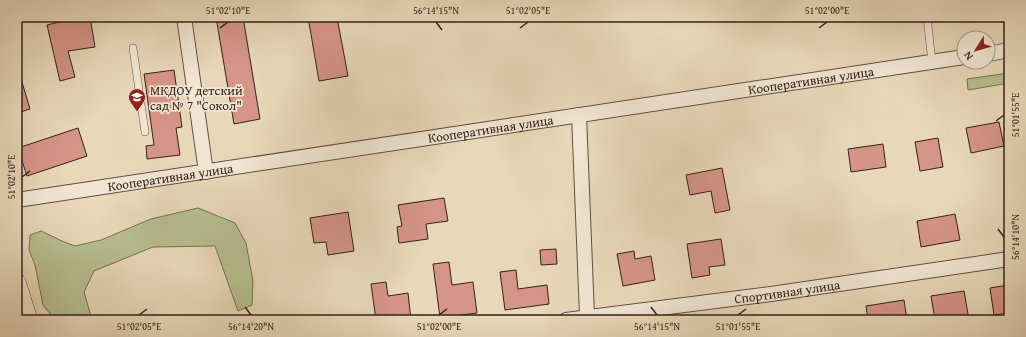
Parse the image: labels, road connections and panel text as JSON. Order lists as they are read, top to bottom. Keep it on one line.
{"streets":{"street":["Кооперативная улица","Спортивная улица"]},"places":{"school or university":["МКДОУ детский сад № 7 \"Сокол\""]},"north":"bottom left","coordinates":["51°02'10\"E","56°14'15\"N","51°02'05\"E","51°02'00\"E","51°01'55\"E","56°14'10\"N","56°14'20\"N"]}
